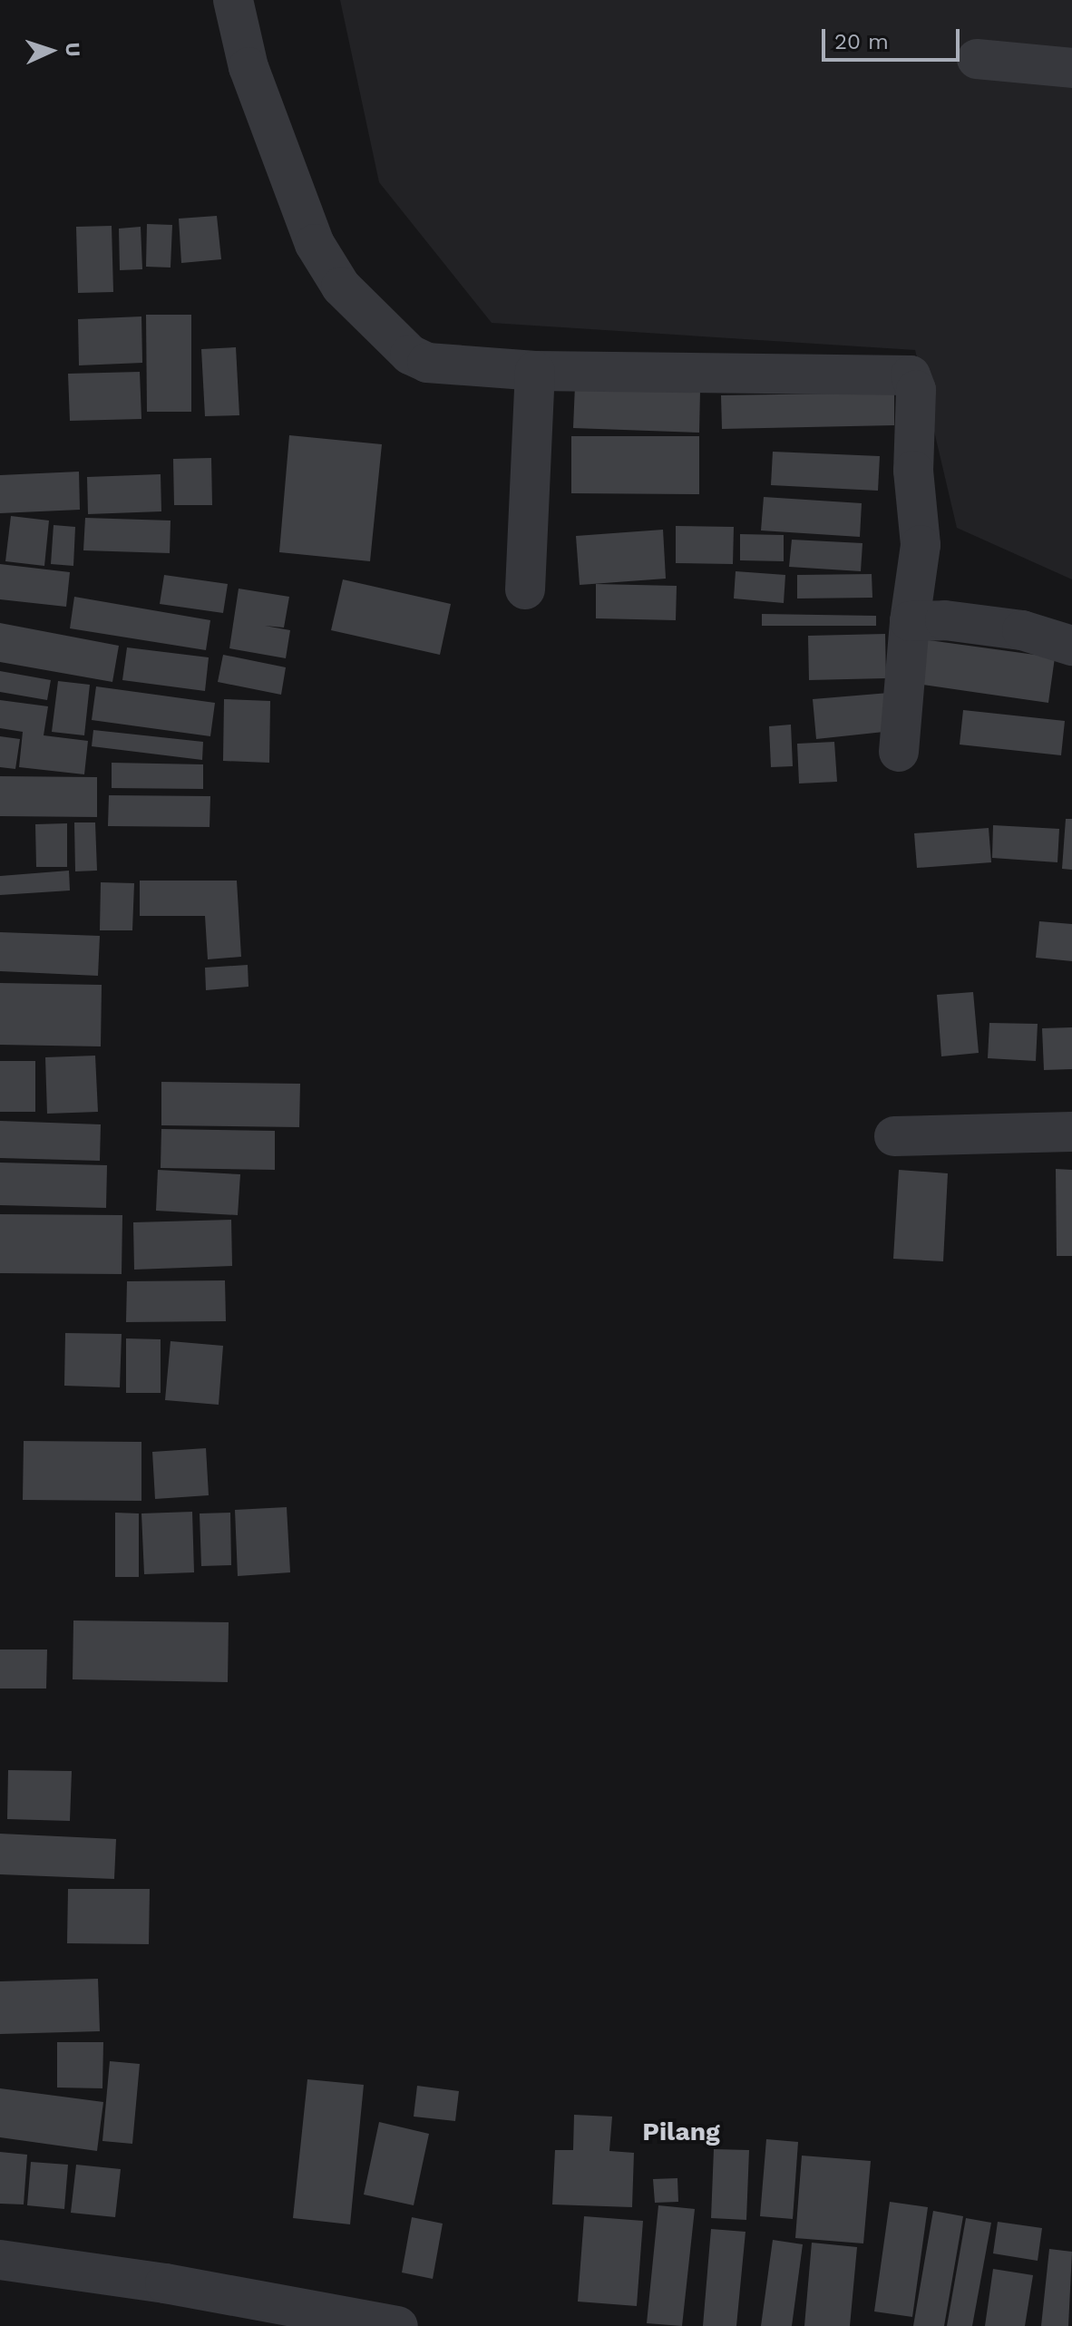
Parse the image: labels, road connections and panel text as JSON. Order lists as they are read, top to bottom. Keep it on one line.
{"districts":["Pilang"],"scale_bar":"20 m","north":"right"}
